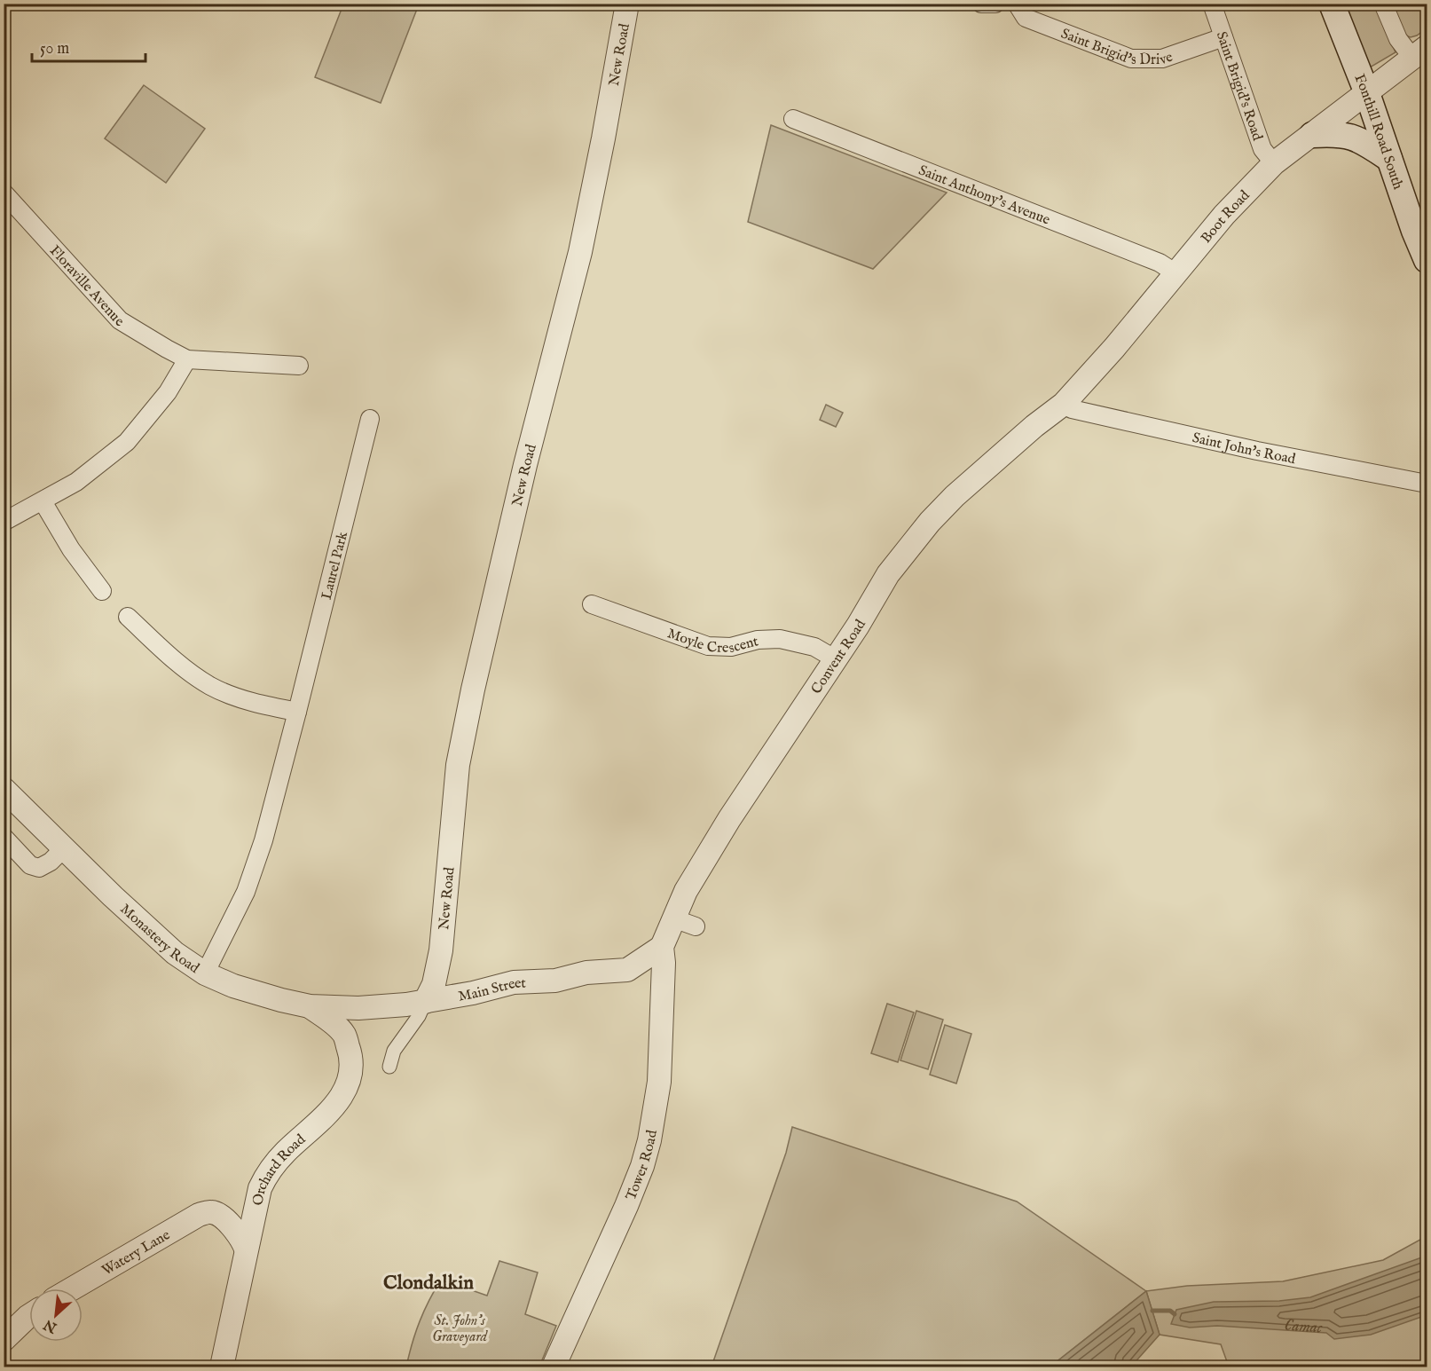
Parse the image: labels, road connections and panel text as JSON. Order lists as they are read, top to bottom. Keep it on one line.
{"streets":{"main road":["Fonthill Road South"],"street":["Saint Brigid's Drive","New Road","Saint Brigid's Road","Saint Anthony's Avenue","Boot Road","Floraville Avenue","Saint John's Road","Laurel Park","Moyle Crescent","Convent Road","Monastery Road","Main Street","Tower Road","Orchard Road","Watery Lane"]},"crossings":[["Saint Brigid's Drive","Saint Brigid's Road"],["New Road","Main Street"],["Saint Brigid's Road","Boot Road"],["Fonthill Road South","Boot Road"],["Saint Anthony's Avenue","Boot Road"],["Boot Road","Saint John's Road"],["Boot Road","Convent Road"],["Saint John's Road","Convent Road"],["Laurel Park","Monastery Road"],["Moyle Crescent","Convent Road"],["Convent Road","Tower Road"],["Monastery Road","Main Street"],["Main Street","Tower Road"],["Orchard Road","Watery Lane"]],"districts":["Clondalkin"],"water":["Camac"],"parks":["St. John's Graveyard"],"scale_bar":"50 m","north":"bottom left"}
